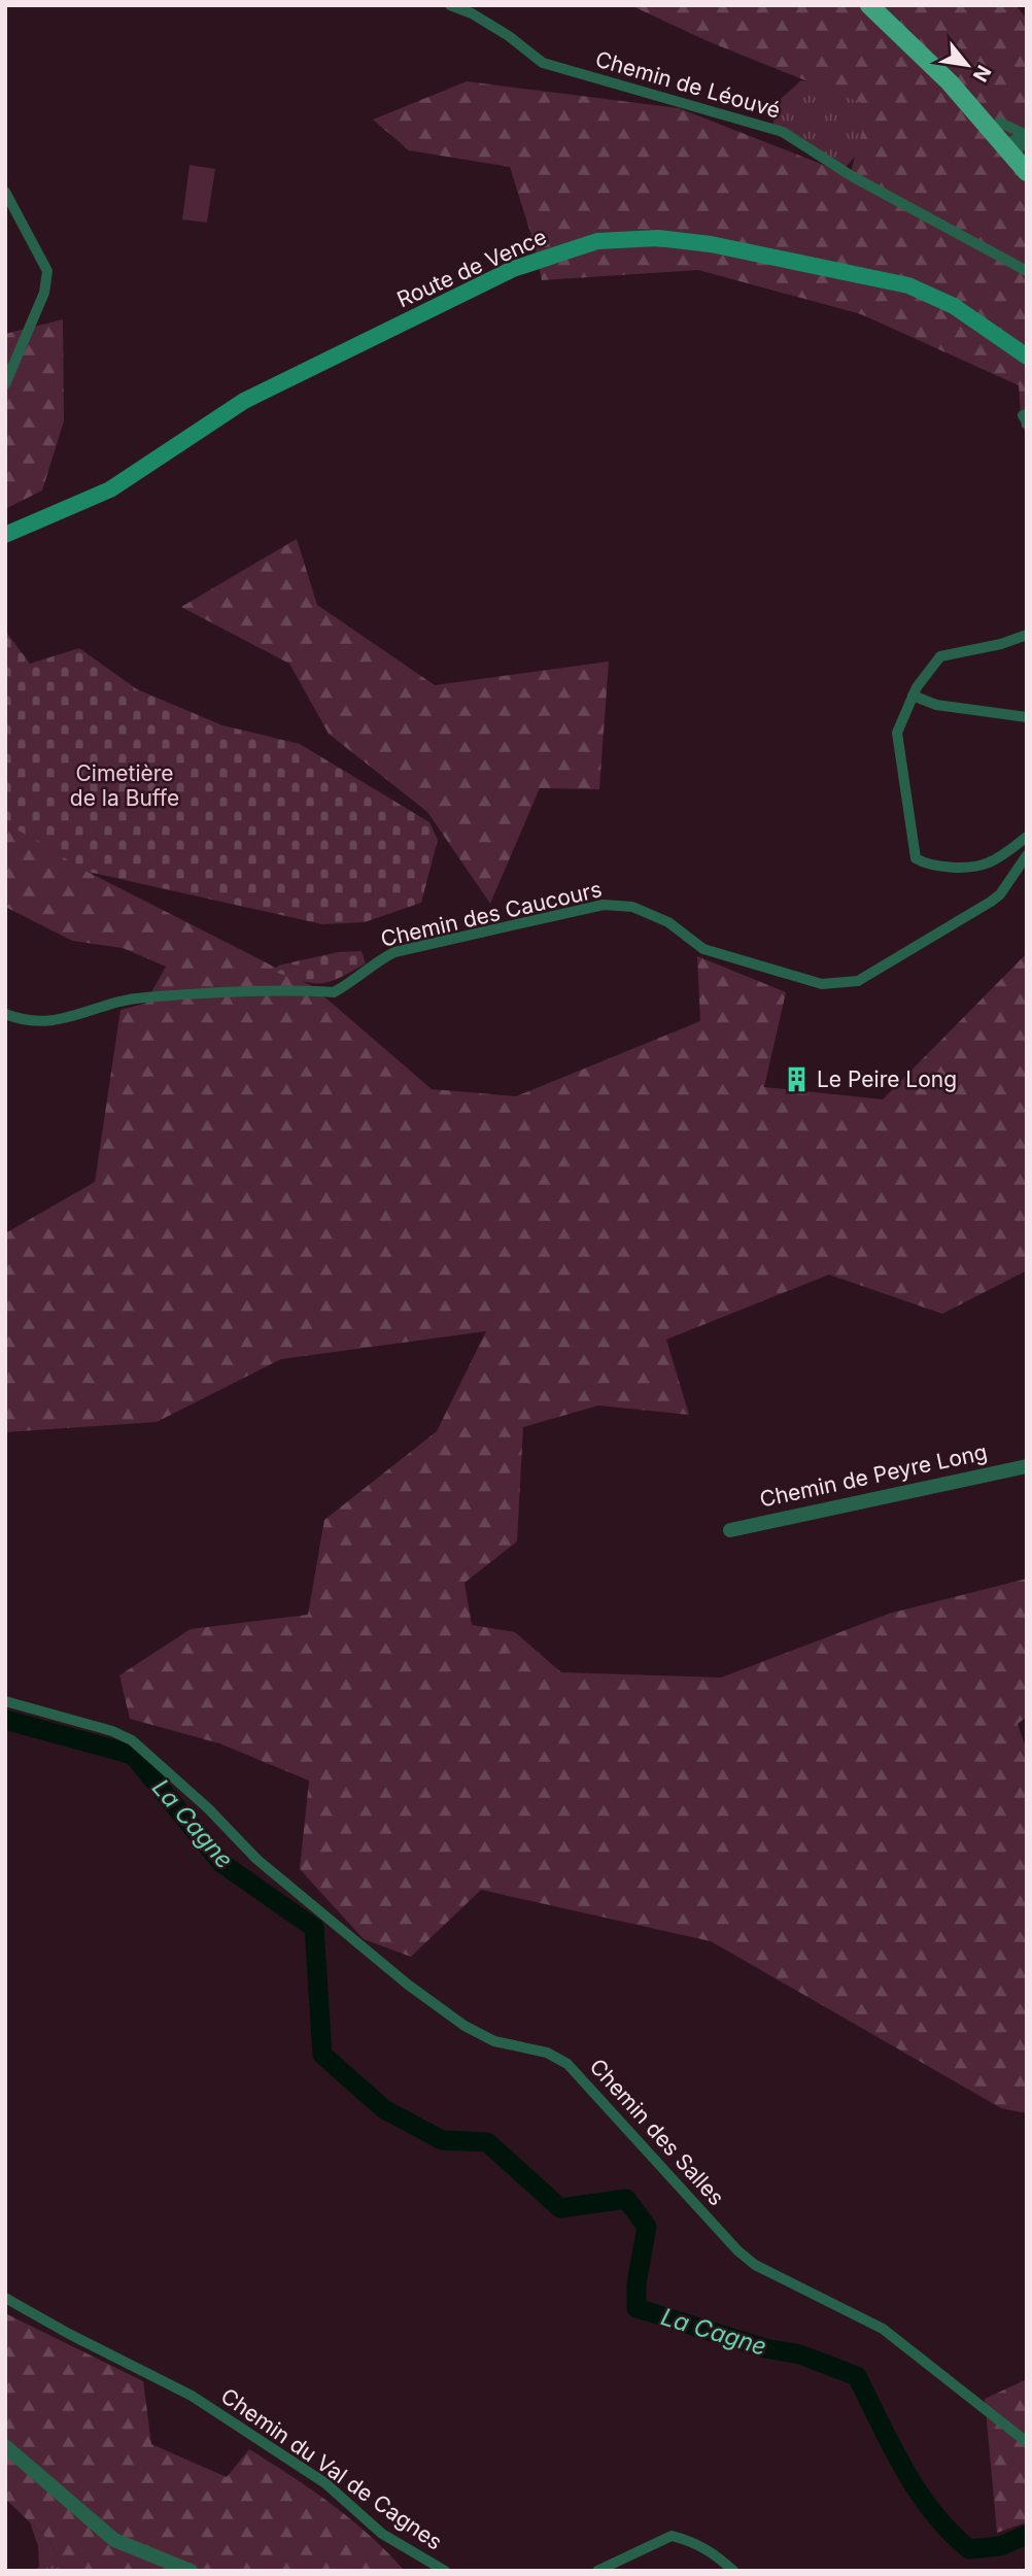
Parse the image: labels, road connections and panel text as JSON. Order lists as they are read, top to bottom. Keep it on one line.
{"streets":{"main road":["Route de Vence"],"street":["Chemin de Léouvé","Chemin des Caucours","Chemin de Peyre Long","Chemin des Salles","Chemin du Val de Cagnes"]},"water":["La Cagne"],"parks":["Cimetière de la Buffe"],"places":{"building":["Le Peire Long"]},"north":"bottom right"}
